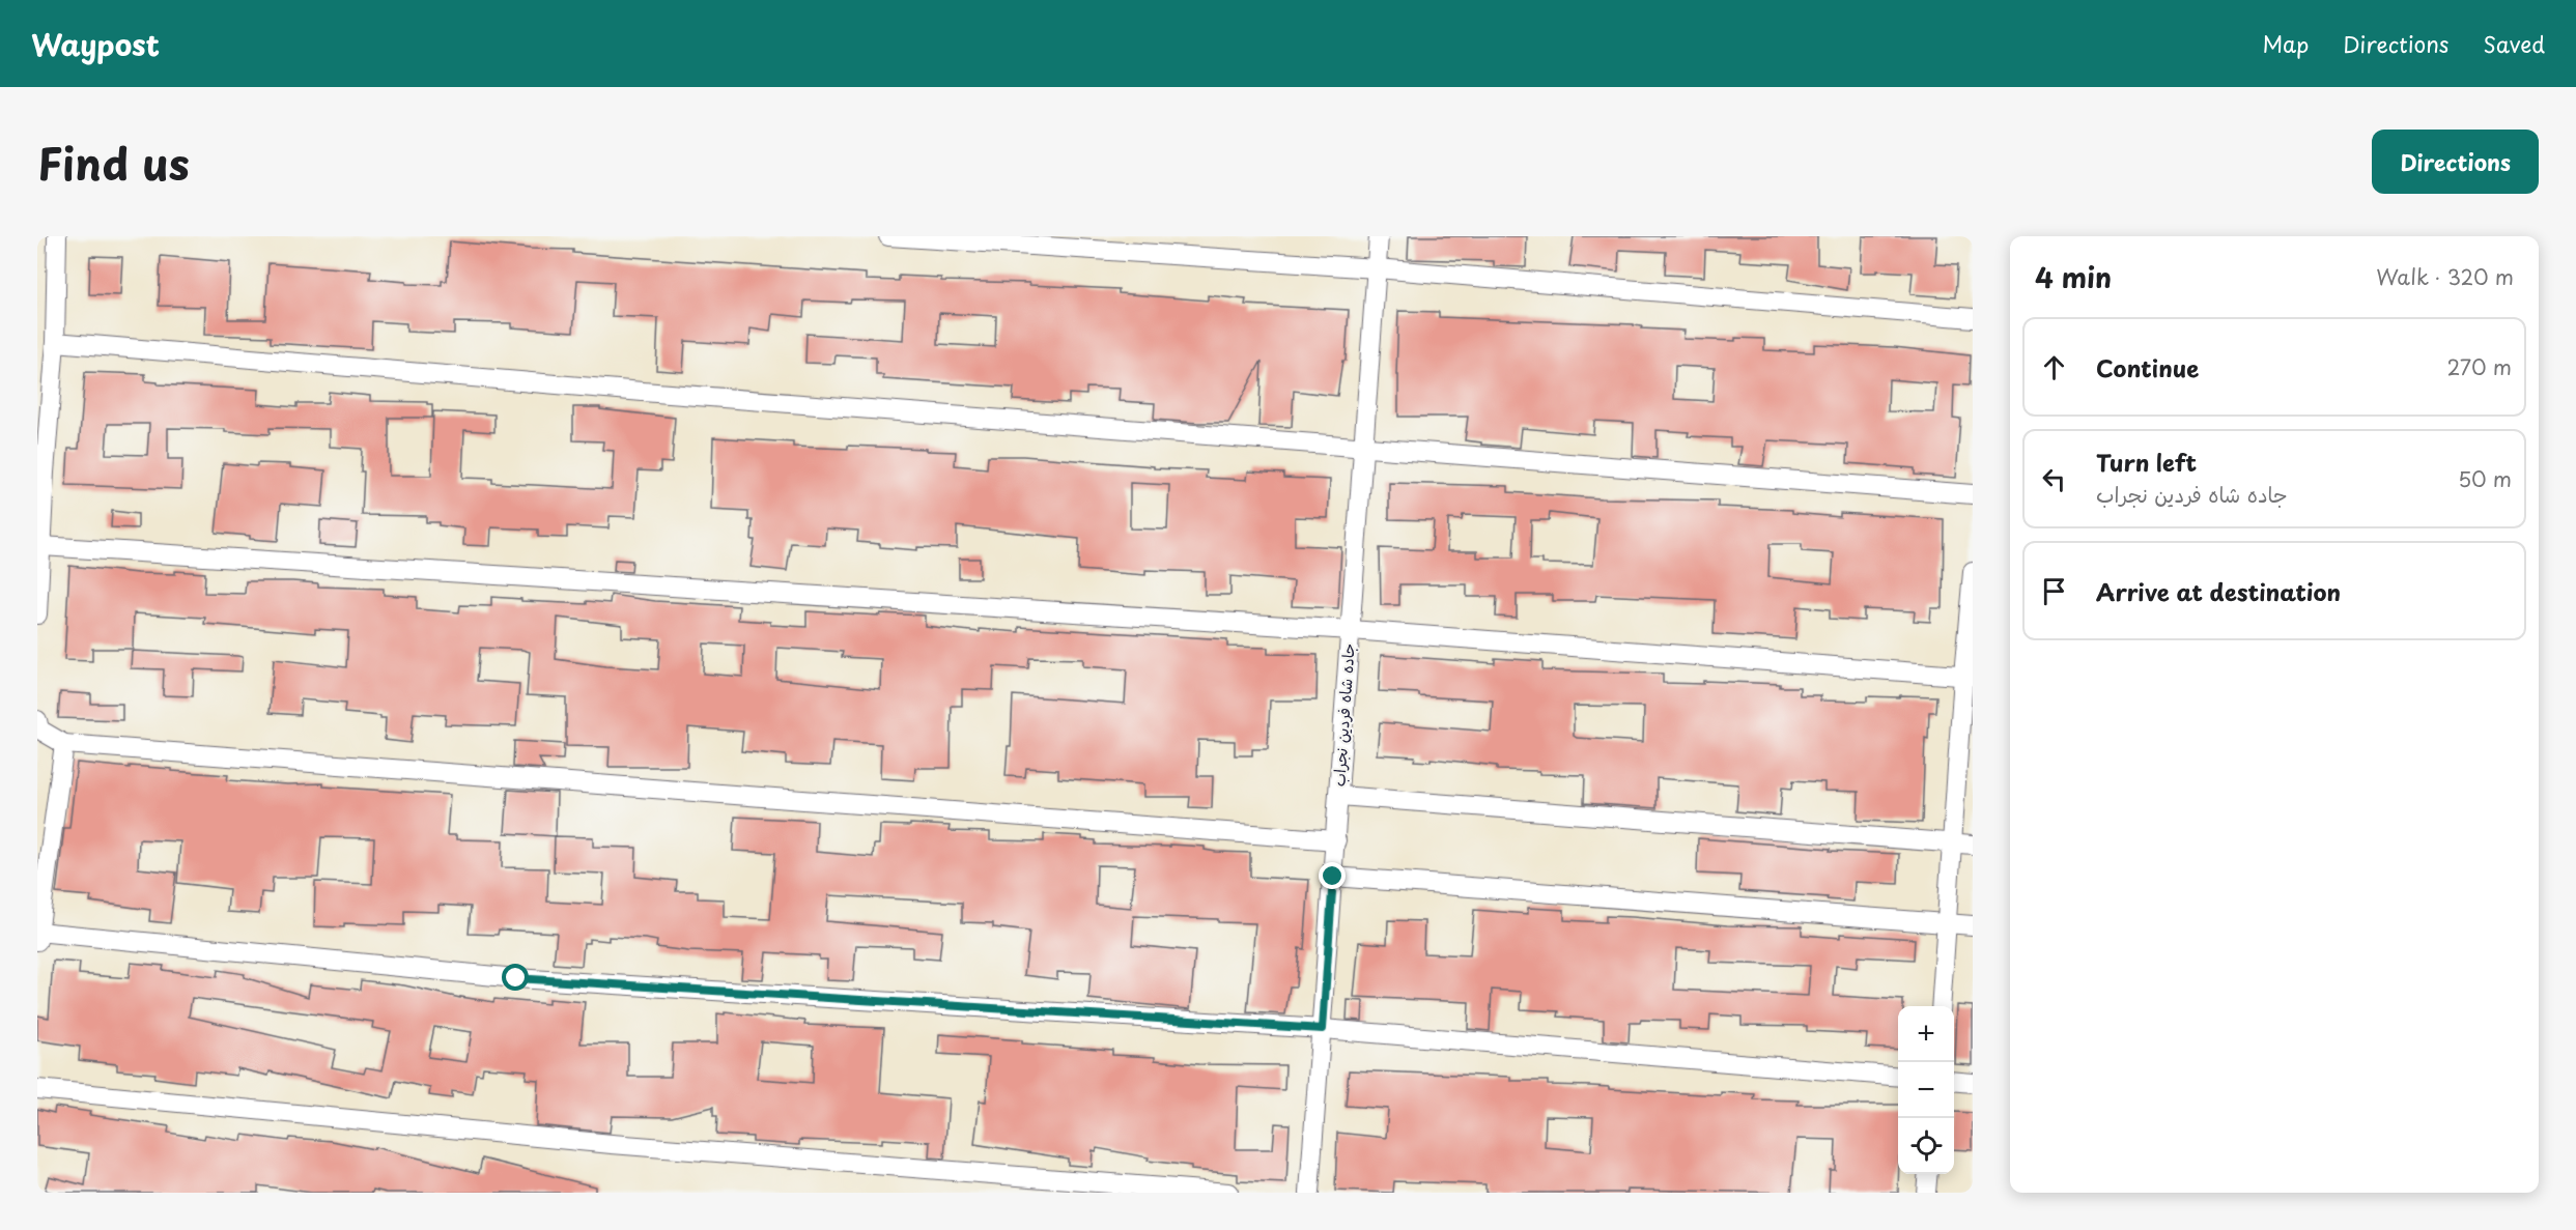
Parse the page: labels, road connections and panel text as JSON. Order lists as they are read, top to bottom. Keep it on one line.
{"streets":{"street":["جاده شاه فردین نجراب"]},"page":{"header":"Waypost","nav":["Map","Directions","Saved"],"title":"Find us","buttons":"Directions","heading":["4 min","Walk · 320 m"],"list":[["Continue","270 m"],["Turn left","جاده شاه فردین نجراب","50 m"],"Arrive at destination"],"map_buttons":["+","−"]}}
